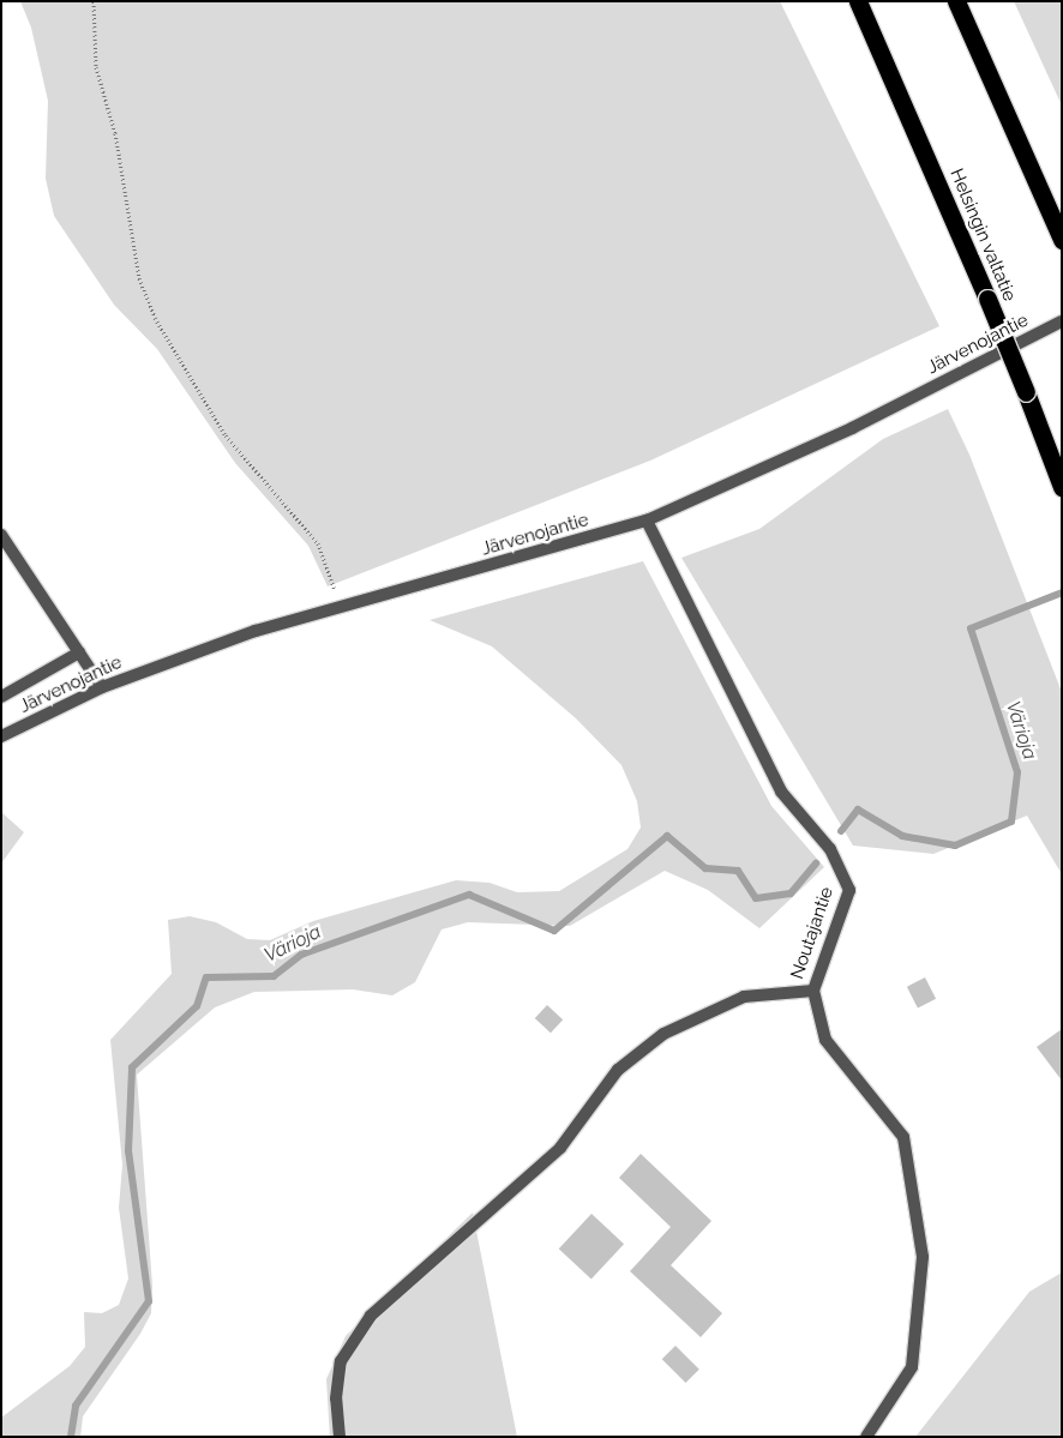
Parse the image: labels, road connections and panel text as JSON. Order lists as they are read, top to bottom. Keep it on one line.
{"streets":{"highway":["Helsingin valtatie"],"street":["Järvenojantie","Noutajantie"]},"crossings":[["Järvenojantie","Noutajantie"]],"water":["Värioja"]}
